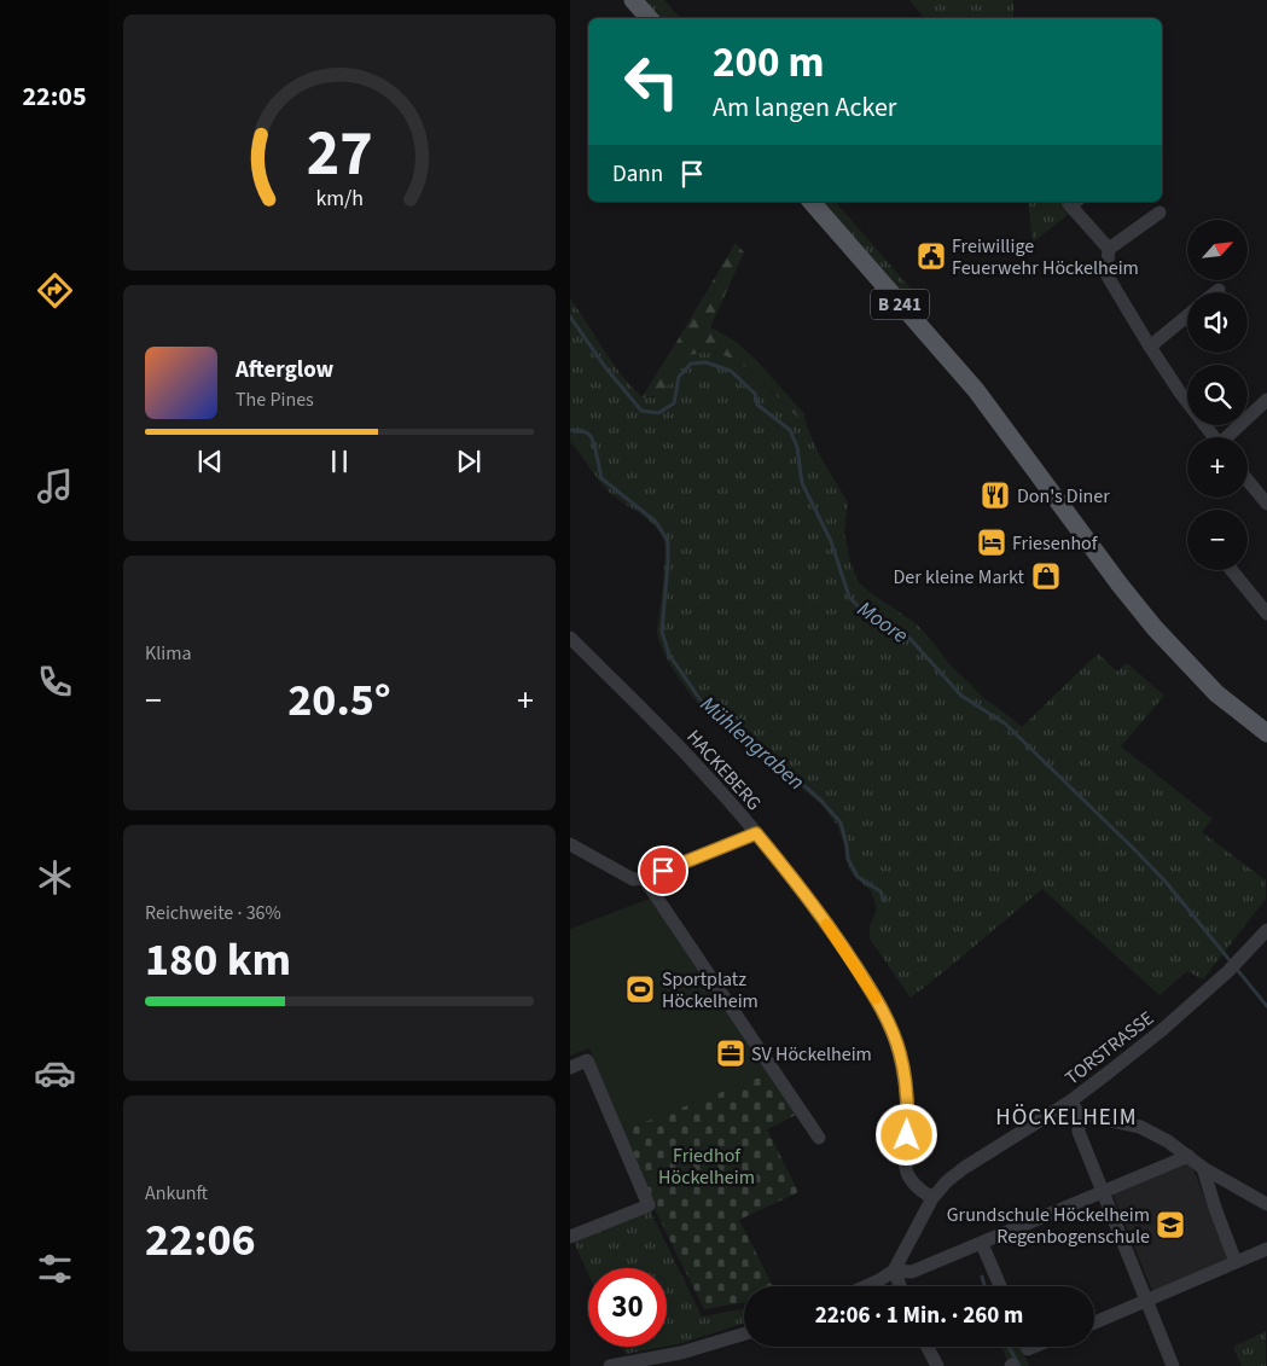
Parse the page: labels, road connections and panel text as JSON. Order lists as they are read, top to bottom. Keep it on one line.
{"streets":{"main road":["B 241"],"street":["HACKEBERG","TORSTRASSE"]},"crossings":[["HACKEBERG","TORSTRASSE"]],"districts":["HÖCKELHEIM"],"water":["Moore","Mühlengraben"],"parks":["Friedhof Höckelheim"],"places":{"public building":["Freiwillige Feuerwehr Höckelheim"],"restaurant":["Don's Diner"],"hotel":["Friesenhof"],"shop":["Der kleine Markt"],"sports":["Sportplatz Höckelheim"],"office":["SV Höckelheim"],"school or university":["Grundschule Höckelheim Regenbogenschule"]},"north":"top right","page":{"tabs":"22:05","turn":["200 m","Am langen Acker"],"then":"Dann","map_buttons":["+","−"],"song":["Afterglow","The Pines"],"tile":["Klima",["Reichweite · 36%","180 km"],["Ankunft","22:06"]],"heat":["−","20.5°","+"],"limit":"30","trip":"22:06 · 1 Min. · 260 m","gauge":["27","km/h"]}}
